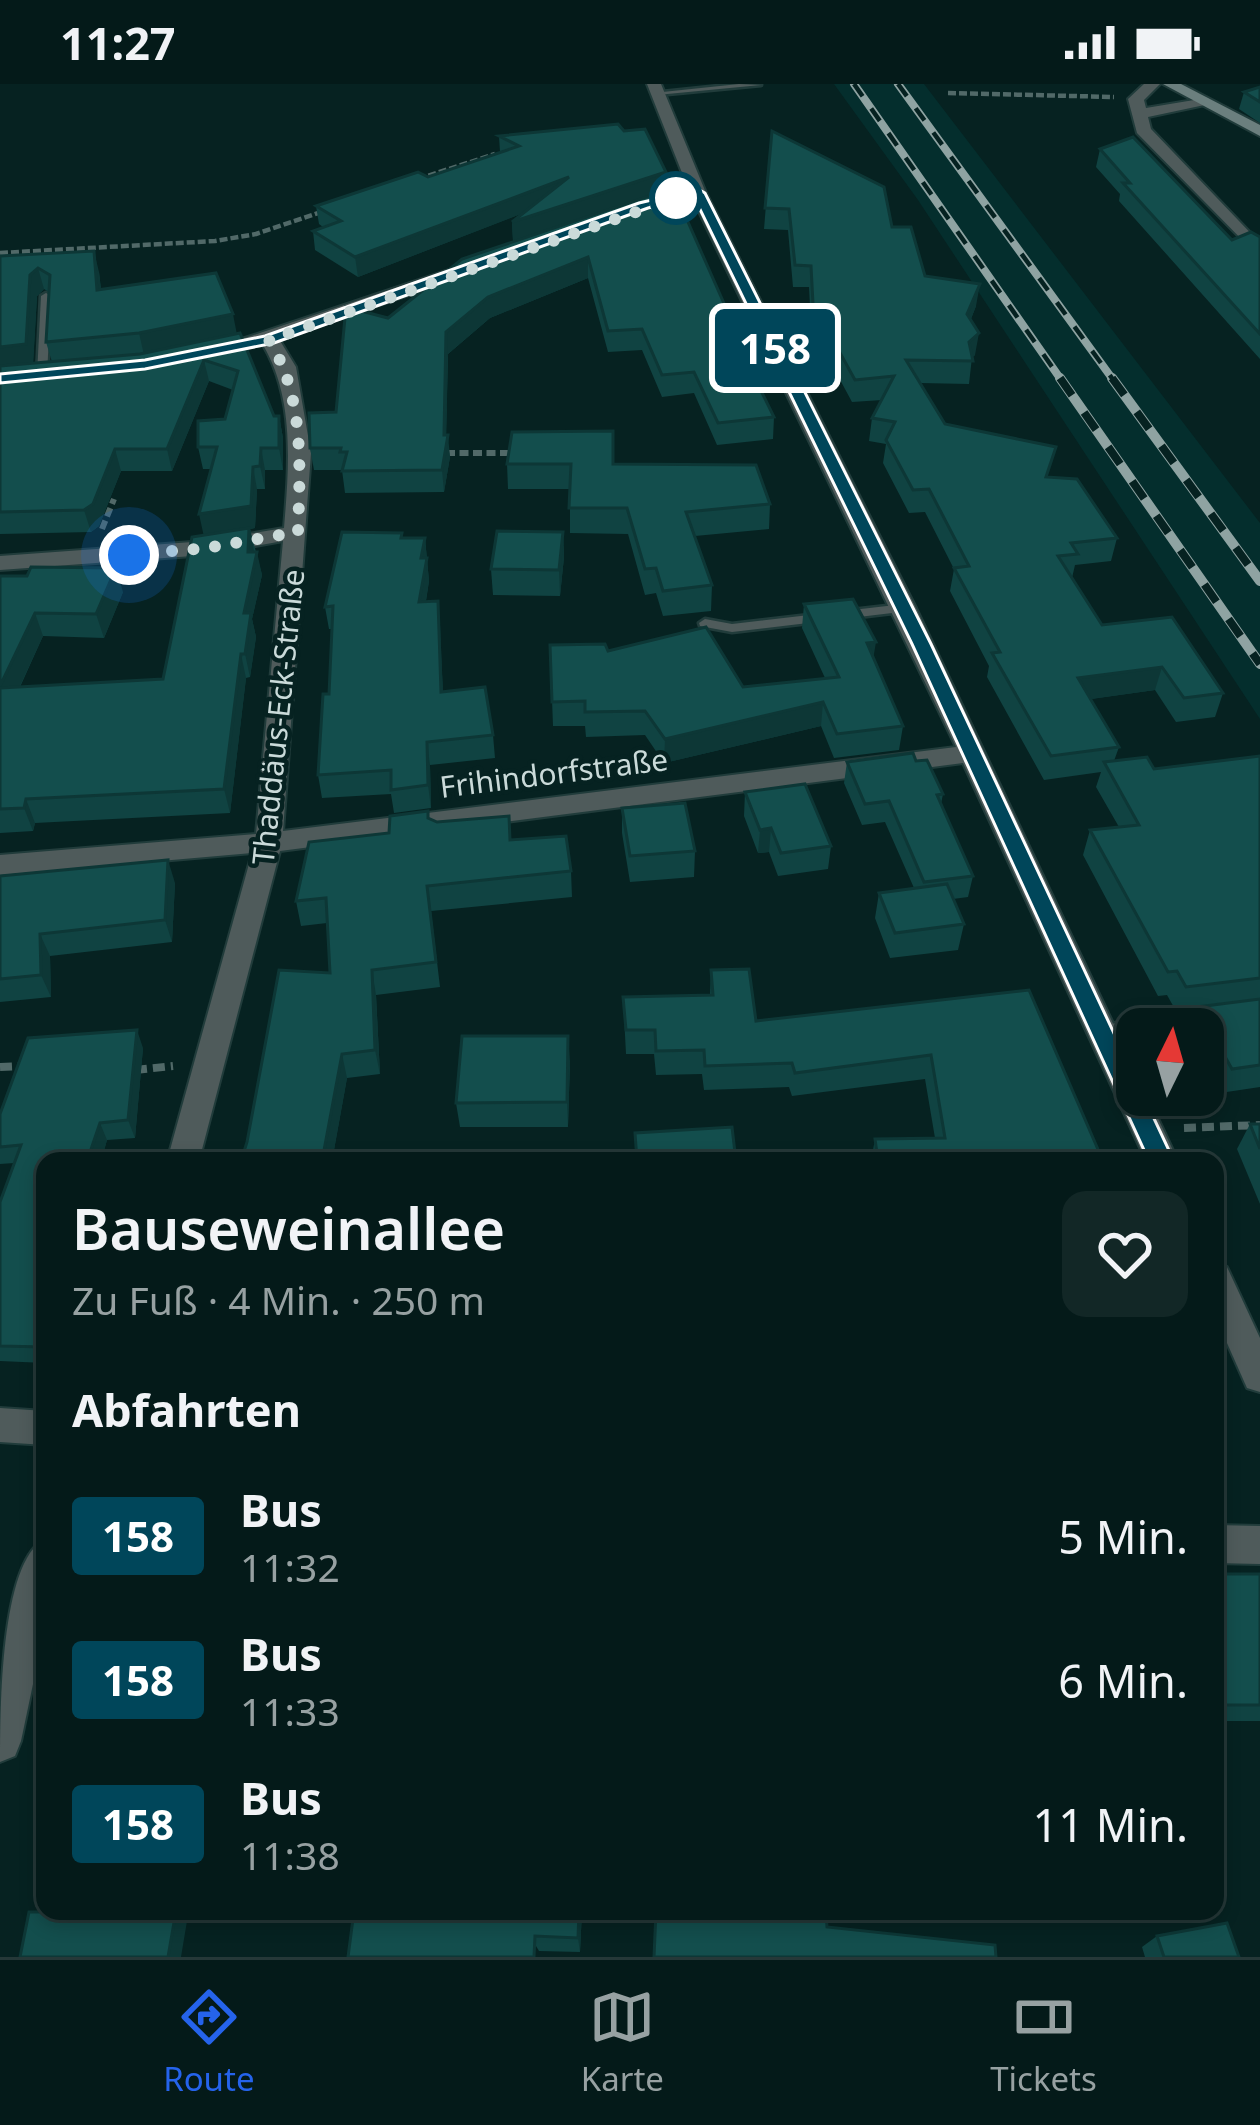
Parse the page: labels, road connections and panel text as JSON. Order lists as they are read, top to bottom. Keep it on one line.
{"streets":{"street":["Thaddäus-Eck-Straße","Frihindorfstraße"]},"crossings":[["Thaddäus-Eck-Straße","Frihindorfstraße"]],"lines":["bus line 158"],"north":"top","page":{"status":"11:27","on_map":"158","heading":[["Bauseweinallee","Zu Fuß · 4 Min. · 250 m"],"Abfahrten"],"list":[{"mark":"158","name":"Bus","note":"11:32","value":"5 Min."},{"mark":"158","name":"Bus","note":"11:33","value":"6 Min."},{"mark":"158","name":"Bus","note":"11:38","value":"11 Min."}],"tabs":["Route","Karte","Tickets"]}}
